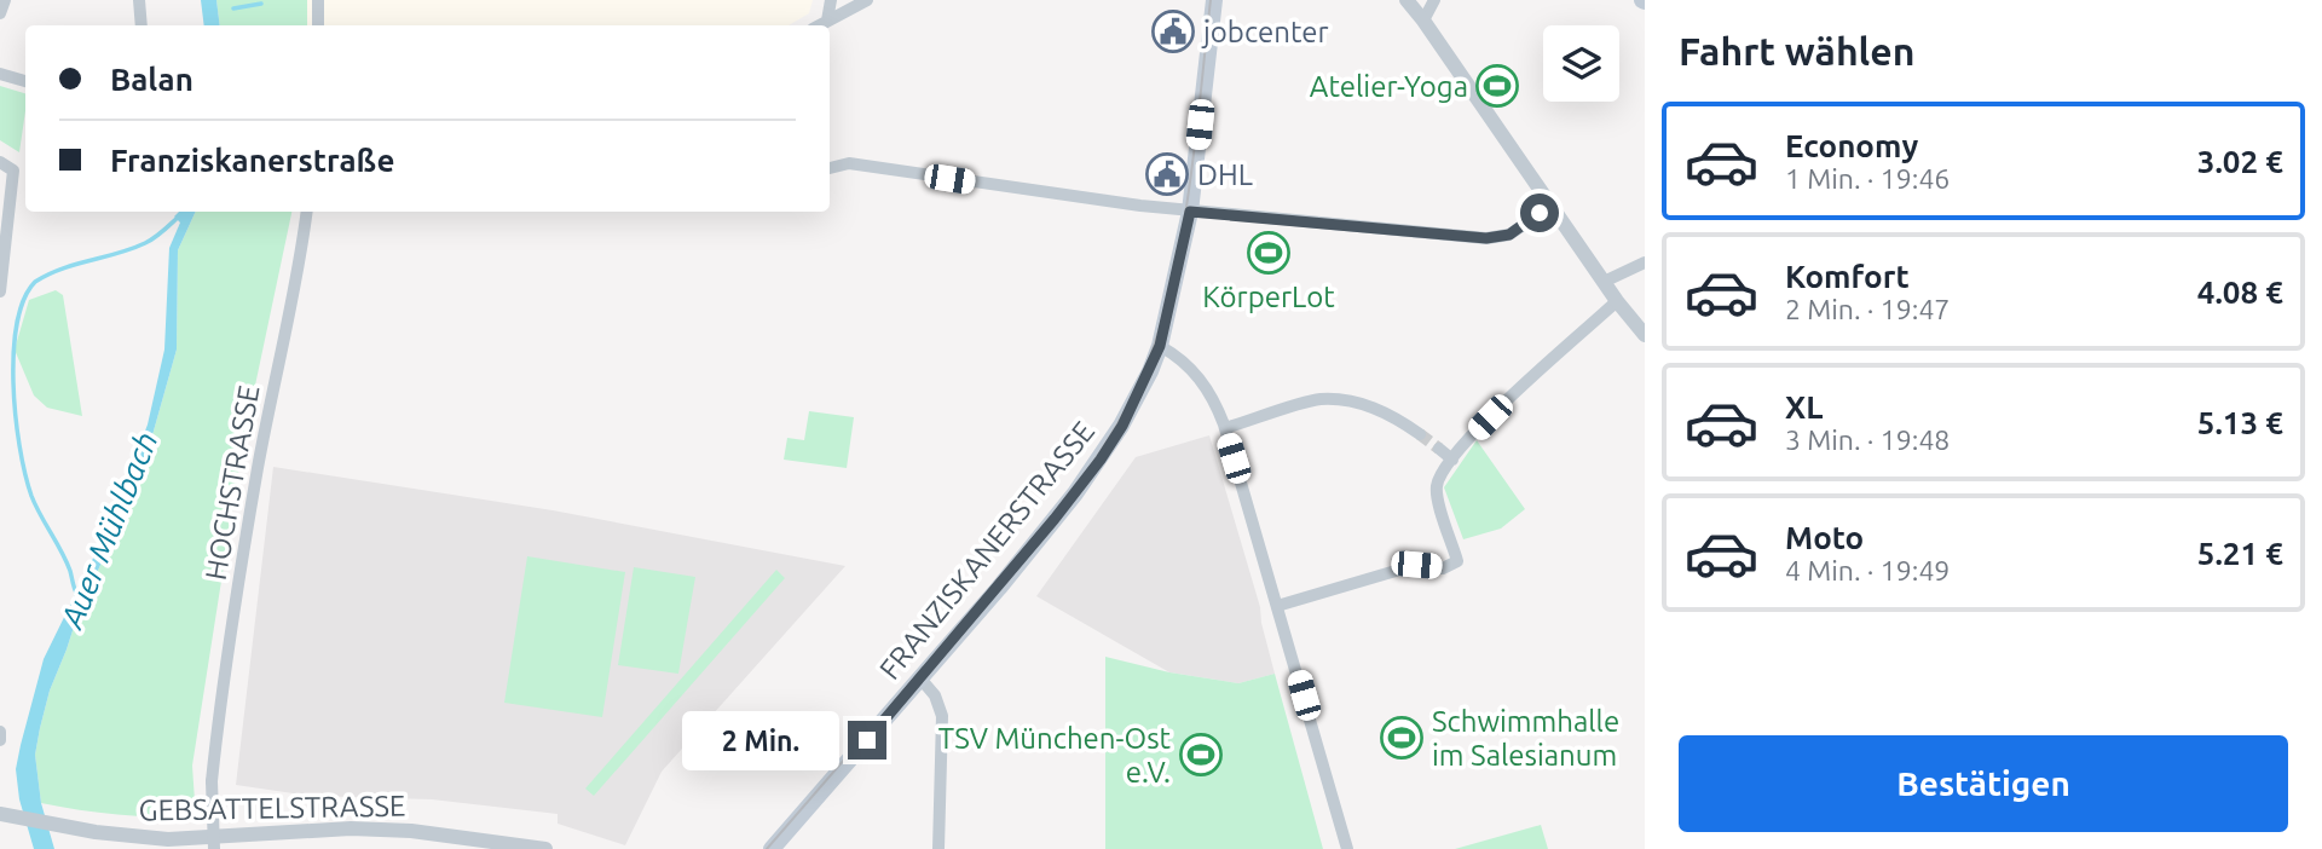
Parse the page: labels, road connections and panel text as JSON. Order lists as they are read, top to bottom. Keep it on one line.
{"streets":{"main road":["FRANZISKANERSTRASSE"],"street":["HOCHSTRASSE","GEBSATTELSTRASSE"]},"water":["Auer Mühlbach"],"places":{"public building":["jobcenter","DHL"],"sports":["Atelier-Yoga","KörperLot","Schwimmhalle im Salesianum","TSV München-Ost e.V."]},"page":{"heading":"Fahrt wählen","banner":["Balan","Franziskanerstraße"],"list":[{"name":"Economy","note":"1 Min. · 19:46","value":"3.02 €"},{"name":"Komfort","note":"2 Min. · 19:47","value":"4.08 €"},{"name":"XL","note":"3 Min. · 19:48","value":"5.13 €"},{"name":"Moto","note":"4 Min. · 19:49","value":"5.21 €"}],"bubble":"2 Min.","buttons":"Bestätigen"}}
